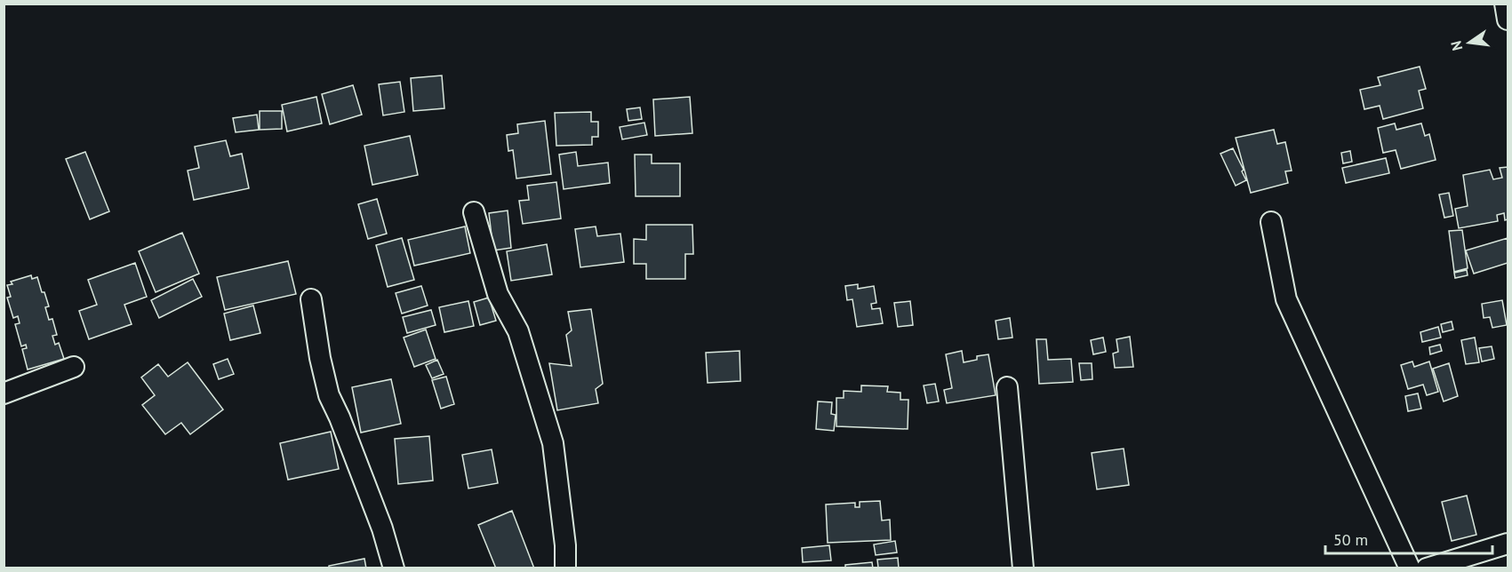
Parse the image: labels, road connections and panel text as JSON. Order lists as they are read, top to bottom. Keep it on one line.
{"scale_bar":"50 m","north":"left"}
